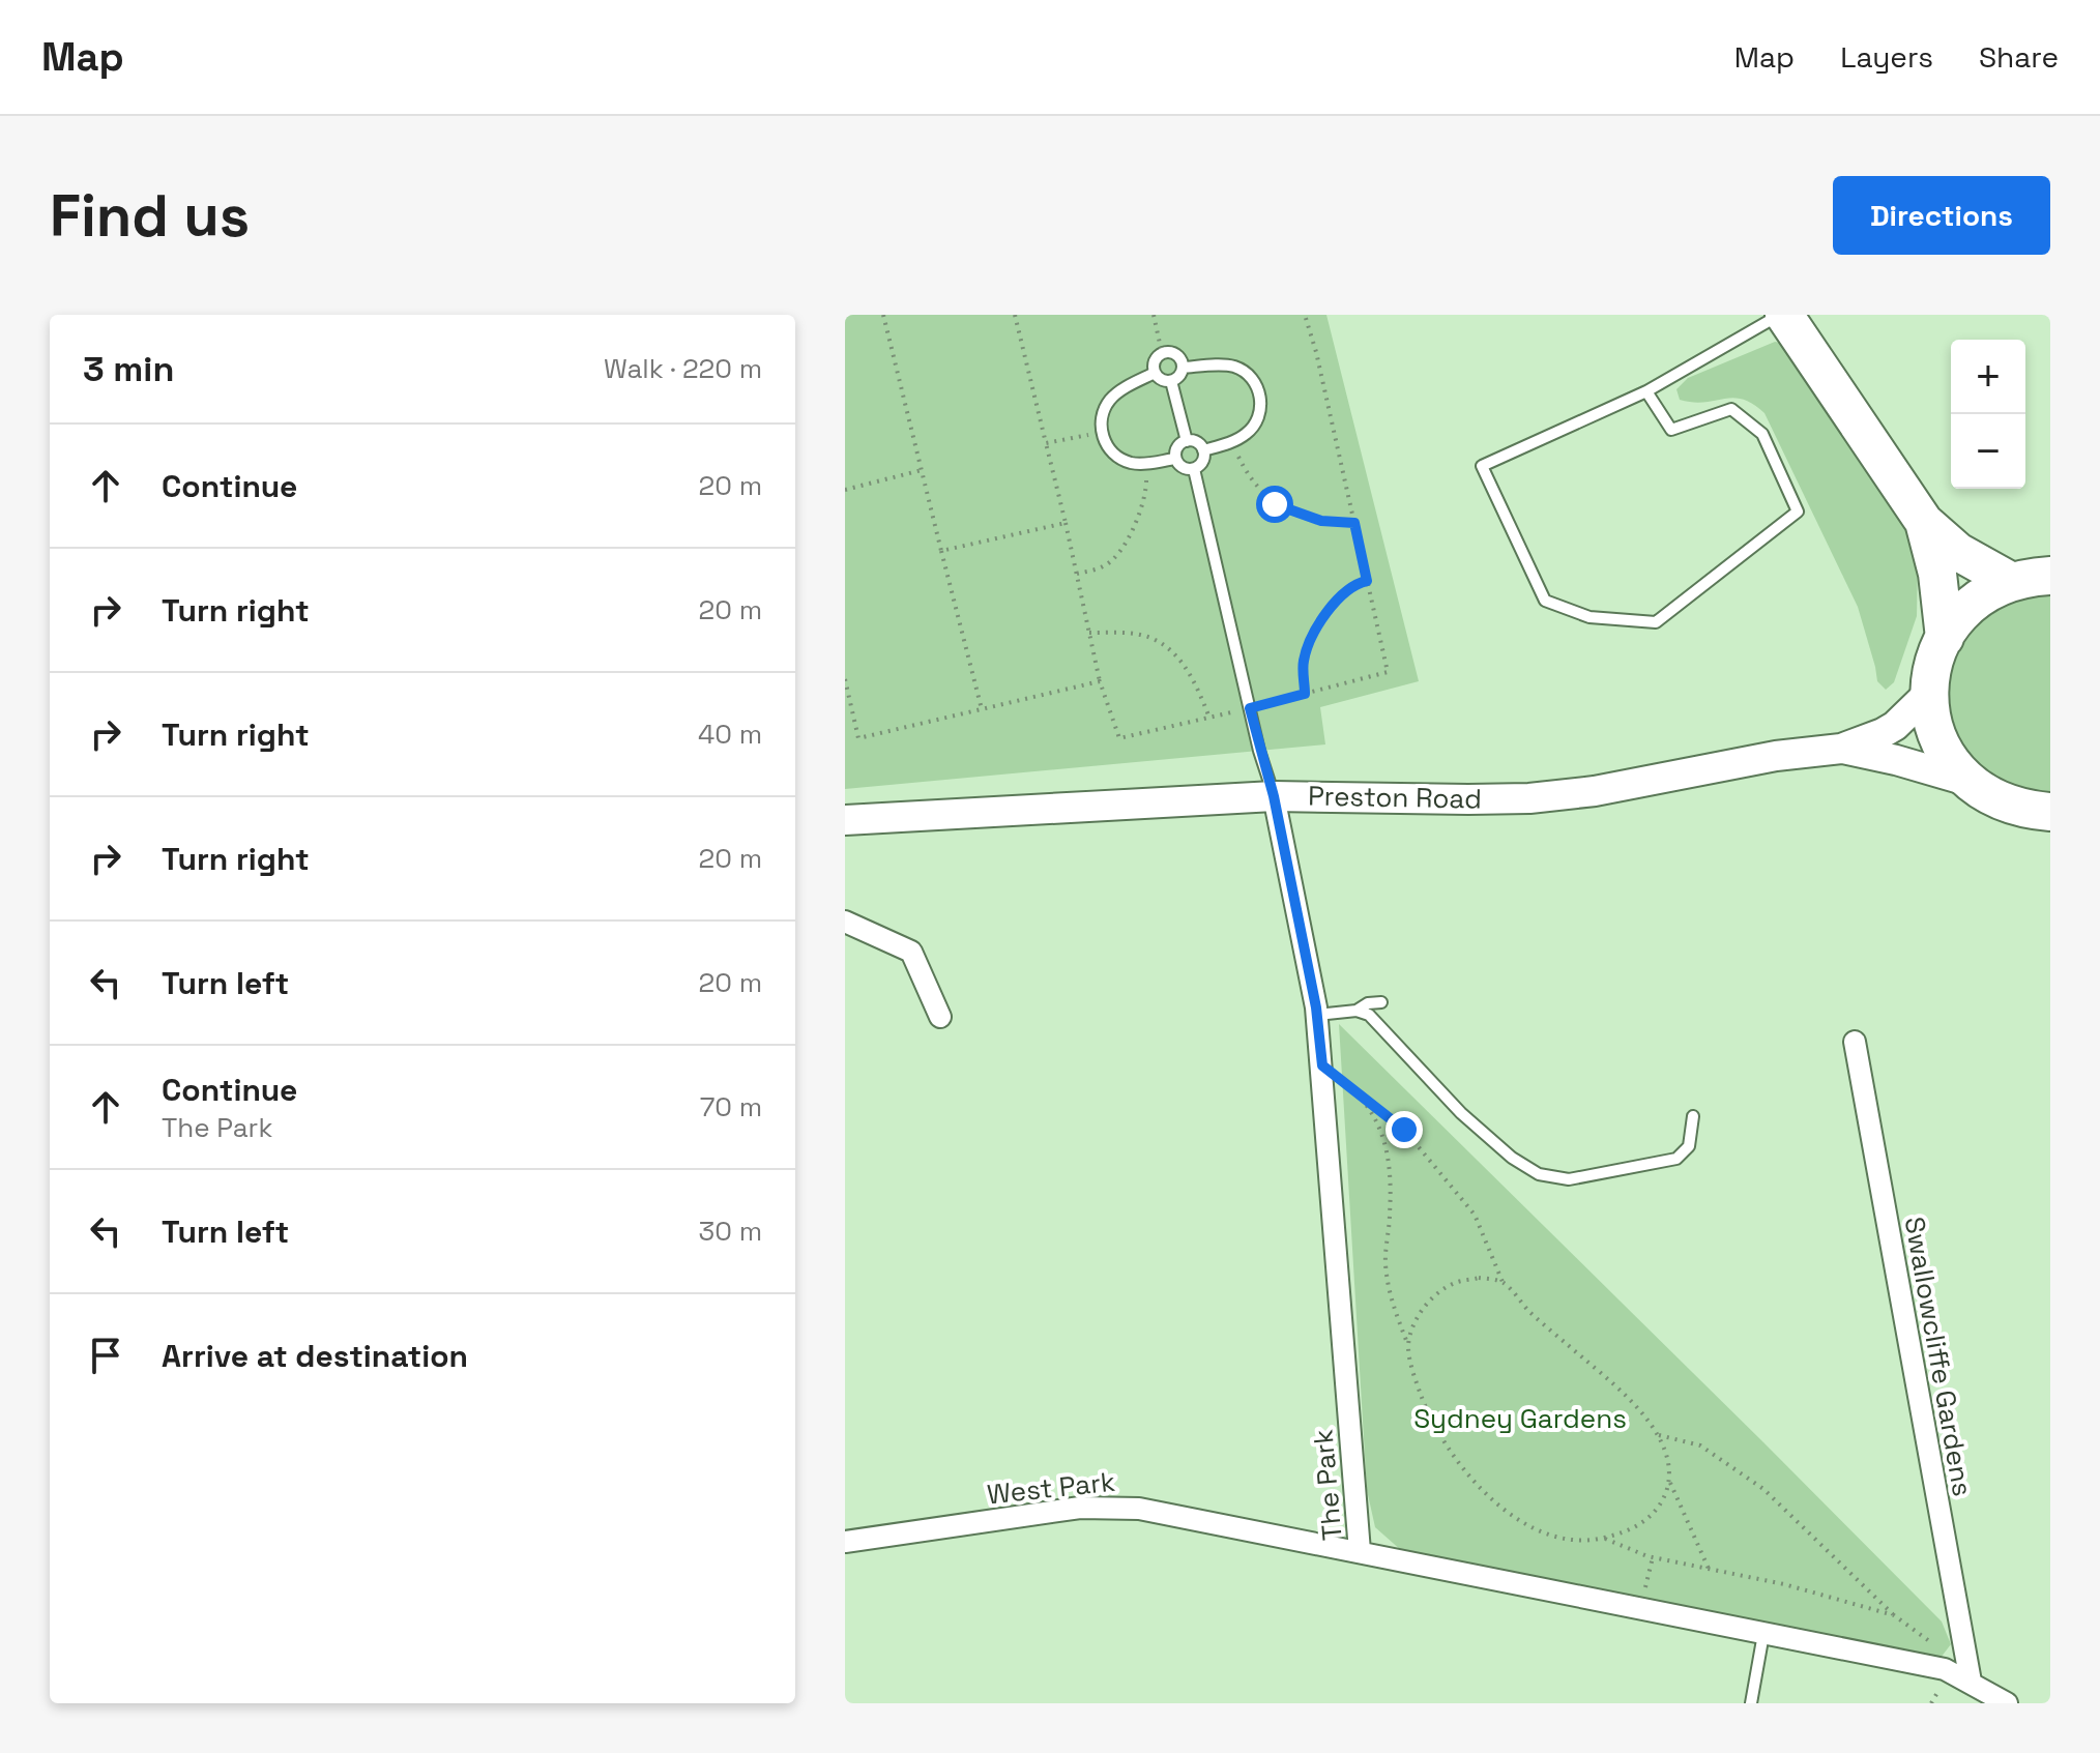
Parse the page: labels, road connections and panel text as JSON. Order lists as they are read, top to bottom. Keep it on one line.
{"streets":{"street":["Preston Road","Swallowcliffe Gardens","The Park","West Park"]},"crossings":[["Preston Road","The Park"],["Swallowcliffe Gardens","The Park"],["The Park","West Park"]],"parks":["Sydney Gardens"],"page":{"header":"Map","nav":["Map","Layers","Share"],"buttons":"Directions","title":"Find us","heading":["3 min","Walk · 220 m"],"map_buttons":["+","−"],"list":[["Continue","20 m"],["Turn right","20 m"],["Turn right","40 m"],["Turn right","20 m"],["Turn left","20 m"],["Continue","The Park","70 m"],["Turn left","30 m"],"Arrive at destination"]}}
